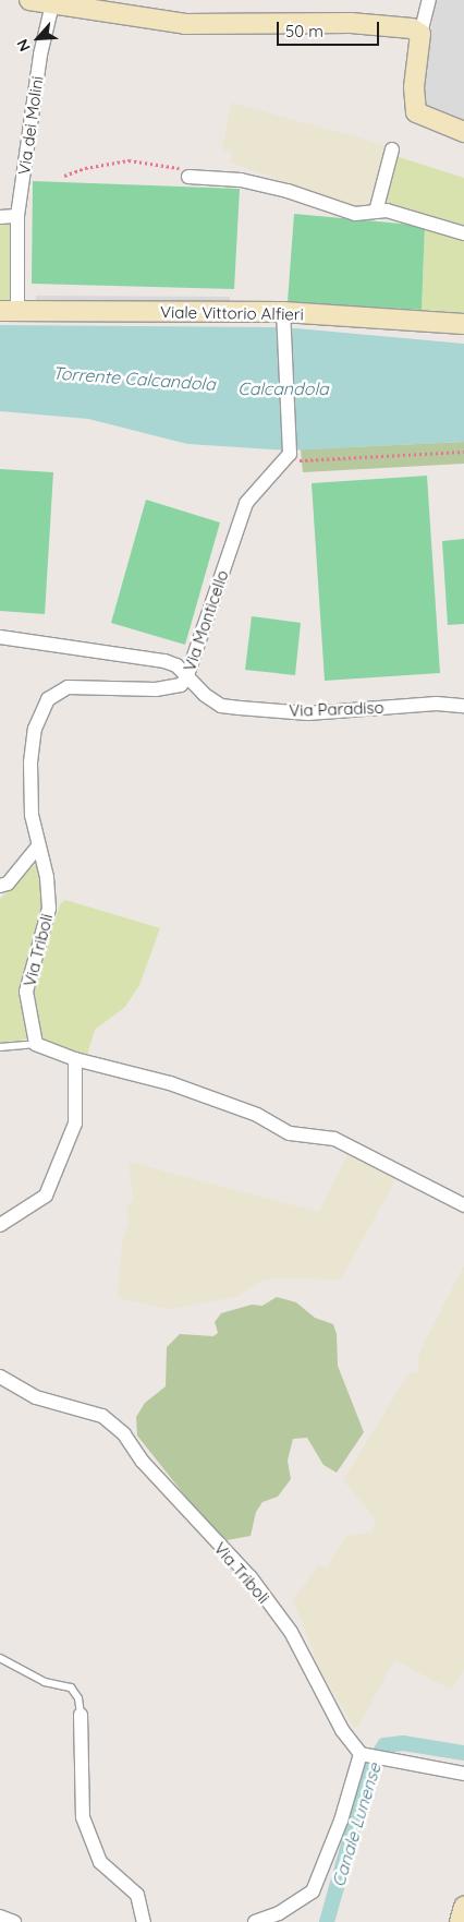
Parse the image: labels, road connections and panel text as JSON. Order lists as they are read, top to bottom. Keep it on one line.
{"streets":{"street":["Via dei Molini","Viale Vittorio Alfieri","Via Monticello","Via Paradiso","Via Triboli"]},"crossings":[["Via dei Molini","Viale Vittorio Alfieri"],["Via Monticello","Via Paradiso"],["Via Monticello","Via Triboli"],["Via Paradiso","Via Triboli"]],"water":["Torrente Calcandola","Calcandola","Canale Lunense"],"scale_bar":"50 m","north":"bottom left"}
